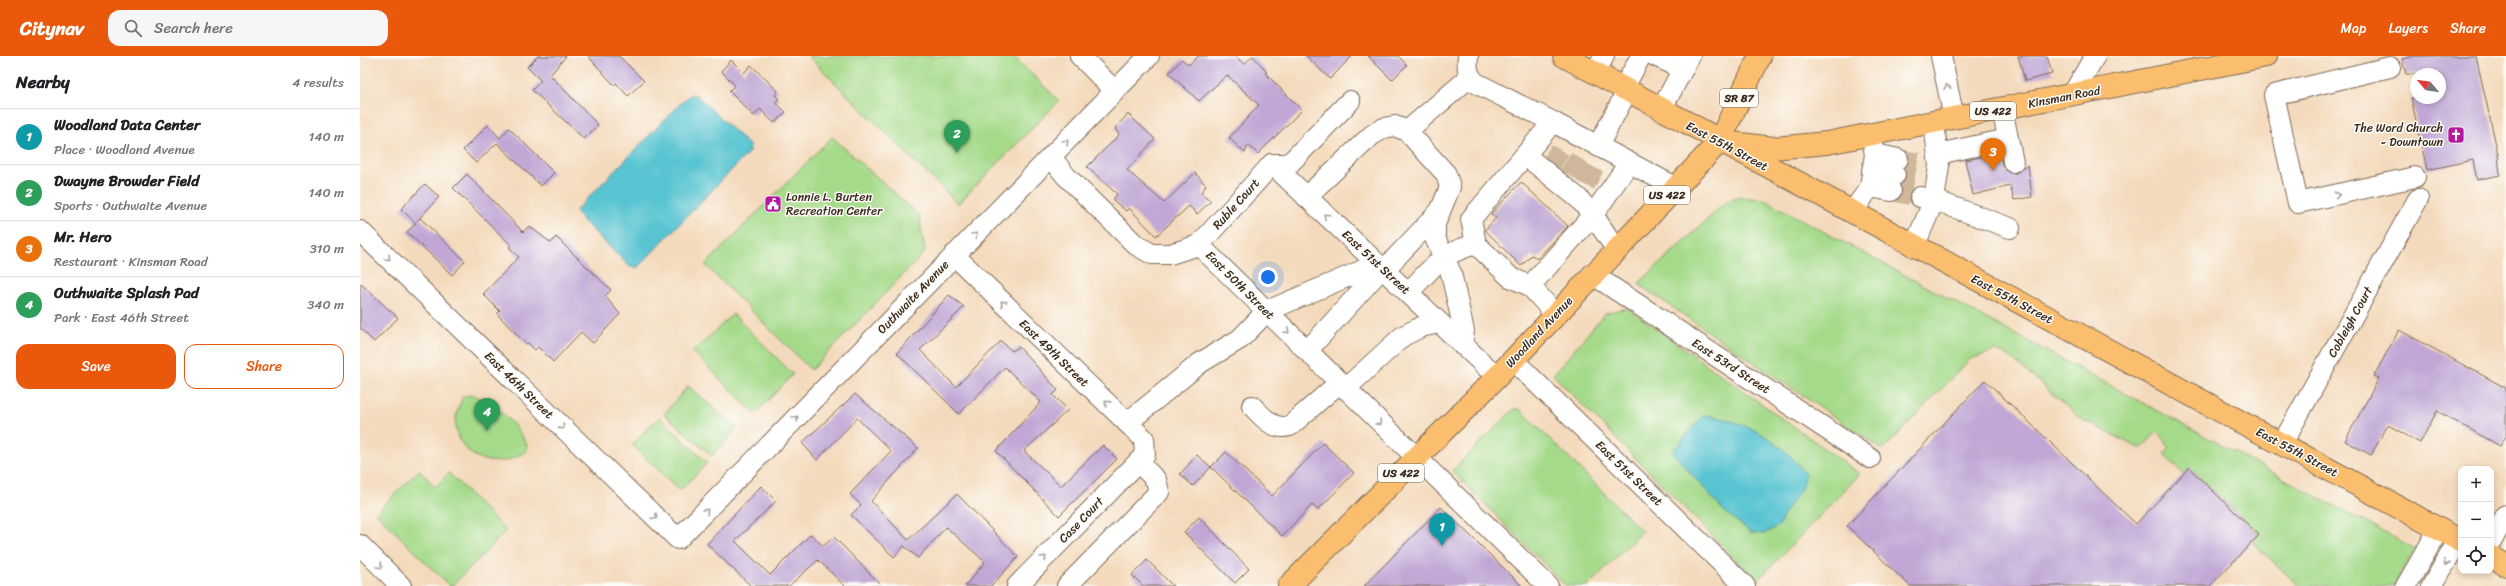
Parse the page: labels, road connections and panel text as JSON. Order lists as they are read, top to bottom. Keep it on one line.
{"streets":{"main road":["Kinsman Road","SR 87","US 422","East 55th Street","Woodland Avenue"],"street":["Ruble Court","East 51st Street","East 50th Street","Outhwaite Avenue","Cobleigh Court","East 49th Street","East 53rd Street","East 46th Street","Case Court"]},"crossings":[["Kinsman Road","East 55th Street"],["Kinsman Road","Woodland Avenue"],["East 55th Street","Cobleigh Court"],["East 55th Street","Woodland Avenue"],["Ruble Court","East 51st Street"],["Ruble Court","East 50th Street"],["East 51st Street","Woodland Avenue"],["East 50th Street","Outhwaite Avenue"],["East 50th Street","Woodland Avenue"],["Outhwaite Avenue","East 49th Street"],["Outhwaite Avenue","East 46th Street"],["Woodland Avenue","East 53rd Street"],["East 49th Street","Case Court"]],"one_way":["Outhwaite Avenue","East 49th Street","East 46th Street","Case Court"],"places":{"church":["The Word Church - Downtown"],"public building":["Lonnie L. Burten Recreation Center"]},"north":"top left","page":{"header":"Citynav","search":"Search here","nav":["Map","Layers","Share"],"heading":["Nearby","4 results"],"list":[{"mark":"1","name":"Woodland Data Center","note":"Place · Woodland Avenue","value":"140 m"},{"mark":"2","name":"Dwayne Browder Field","note":"Sports · Outhwaite Avenue","value":"140 m"},{"mark":"3","name":"Mr. Hero","note":"Restaurant · Kinsman Road","value":"310 m"},{"mark":"4","name":"Outhwaite Splash Pad","note":"Park · East 46th Street","value":"340 m"}],"pins":["2","3","4","1"],"buttons":["Save","Share"],"map_buttons":["+","−"]}}
